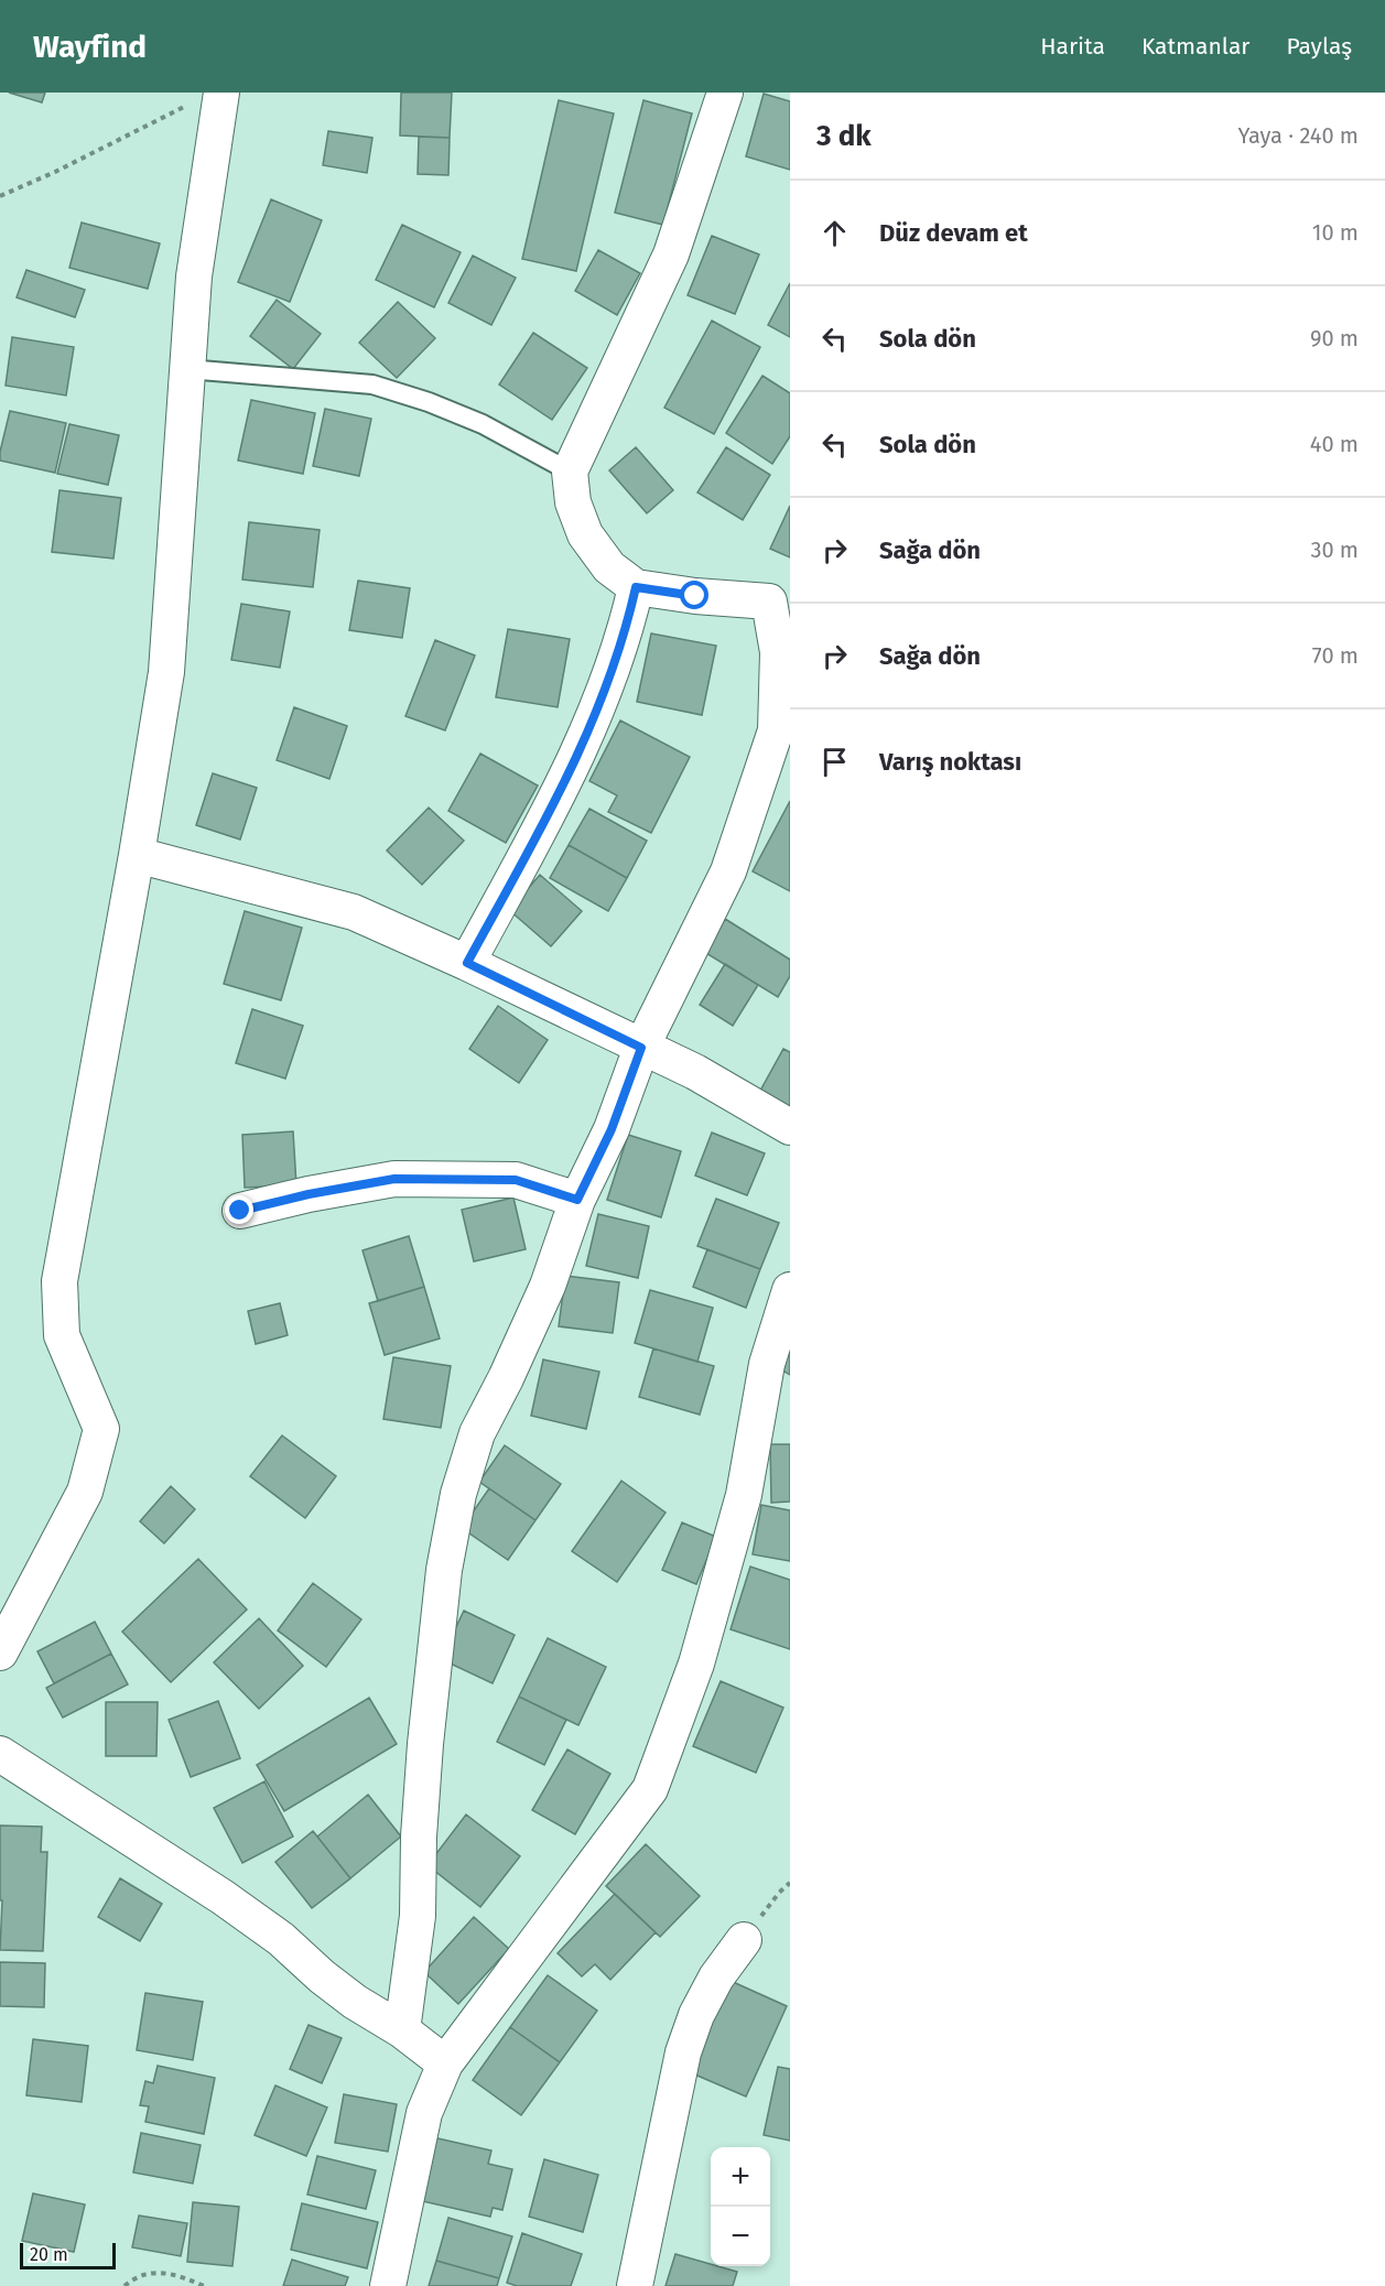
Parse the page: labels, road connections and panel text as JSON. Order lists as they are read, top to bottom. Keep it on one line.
{"scale_bar":"20 m","page":{"header":"Wayfind","nav":["Harita","Katmanlar","Paylaş"],"heading":["3 dk","Yaya · 240 m"],"list":[["Düz devam et","10 m"],["Sola dön","90 m"],["Sola dön","40 m"],["Sağa dön","30 m"],["Sağa dön","70 m"],"Varış noktası"],"map_buttons":["+","−"],"scale":"20 m"}}
